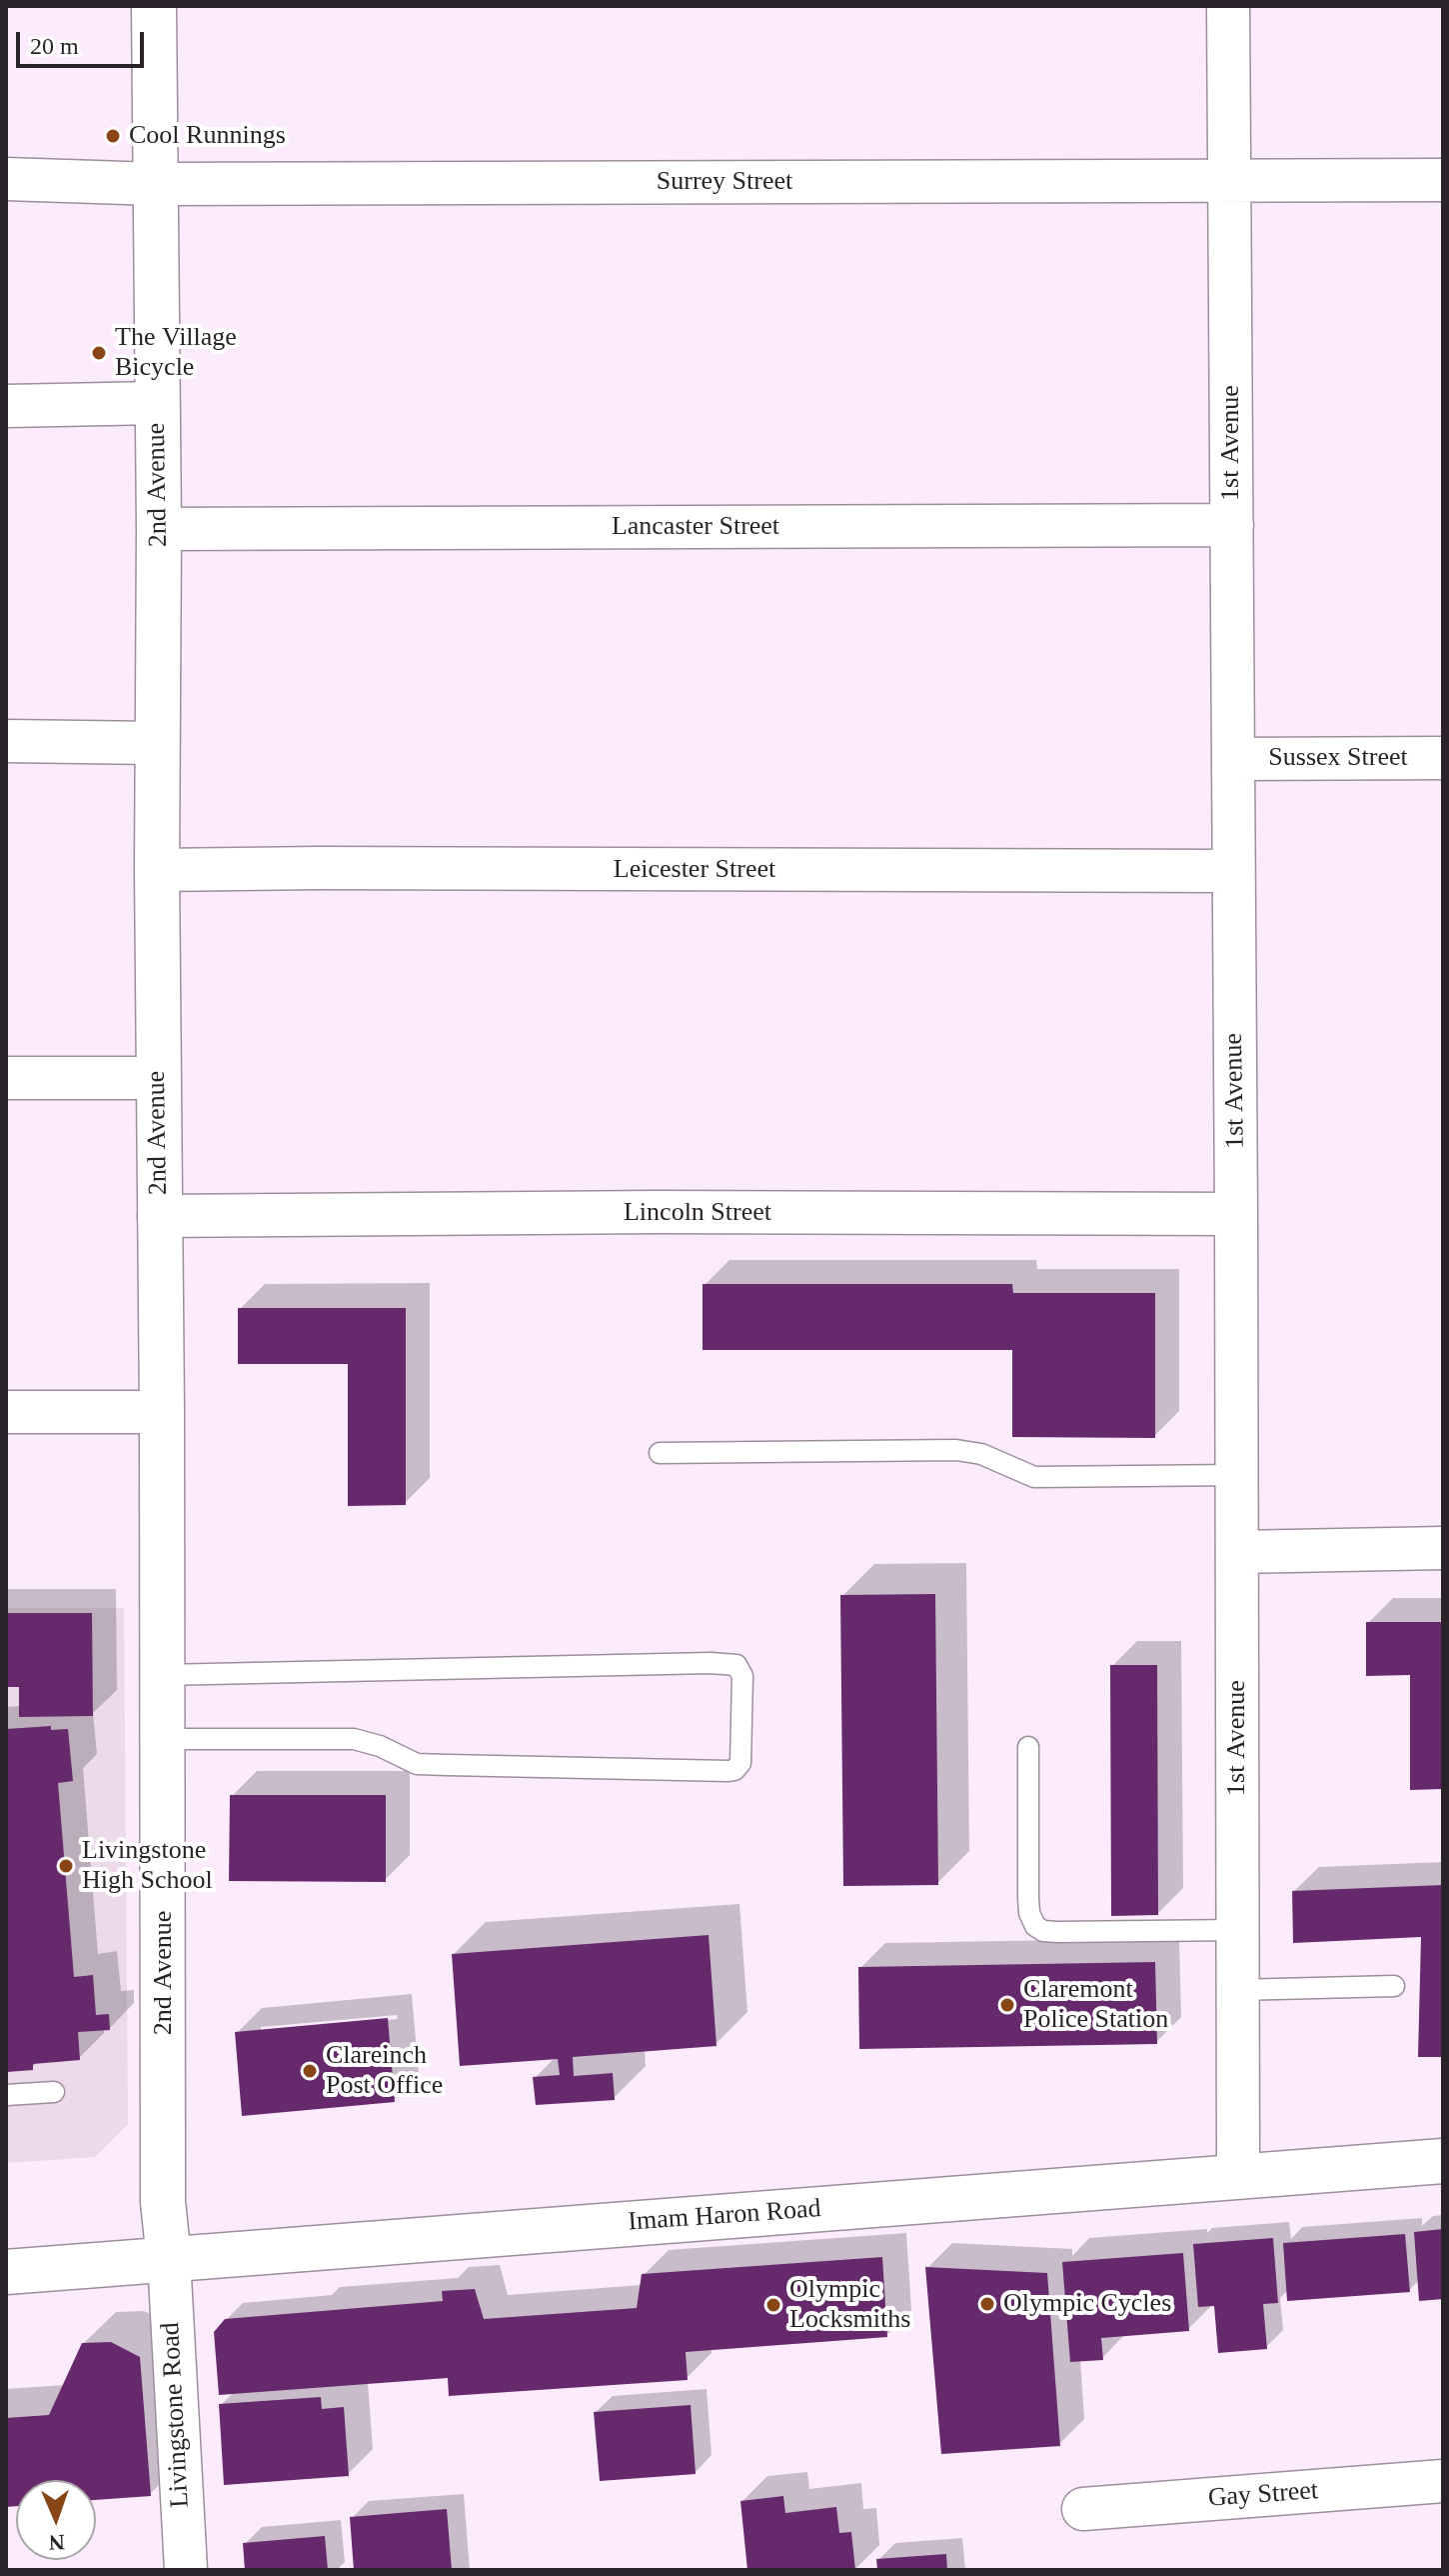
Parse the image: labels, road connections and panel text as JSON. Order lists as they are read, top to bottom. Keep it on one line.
{"streets":{"street":["Surrey Street","1st Avenue","2nd Avenue","Lancaster Street","Sussex Street","Leicester Street","Lincoln Street","Imam Haron Road","Livingstone Road","Gay Street"]},"crossings":[["Surrey Street","1st Avenue"],["Surrey Street","2nd Avenue"],["1st Avenue","Lancaster Street"],["1st Avenue","Sussex Street"],["1st Avenue","Leicester Street"],["1st Avenue","Lincoln Street"],["1st Avenue","Imam Haron Road"],["2nd Avenue","Lancaster Street"],["2nd Avenue","Leicester Street"],["2nd Avenue","Lincoln Street"],["2nd Avenue","Imam Haron Road"],["2nd Avenue","Livingstone Road"],["Imam Haron Road","Livingstone Road"]],"places":["Cool Runnings","The Village Bicycle","Livingstone High School","Claremont Police Station","Clareinch Post Office","Olympic Cycles","Olympic Locksmiths"],"scale_bar":"20 m","north":"bottom"}
